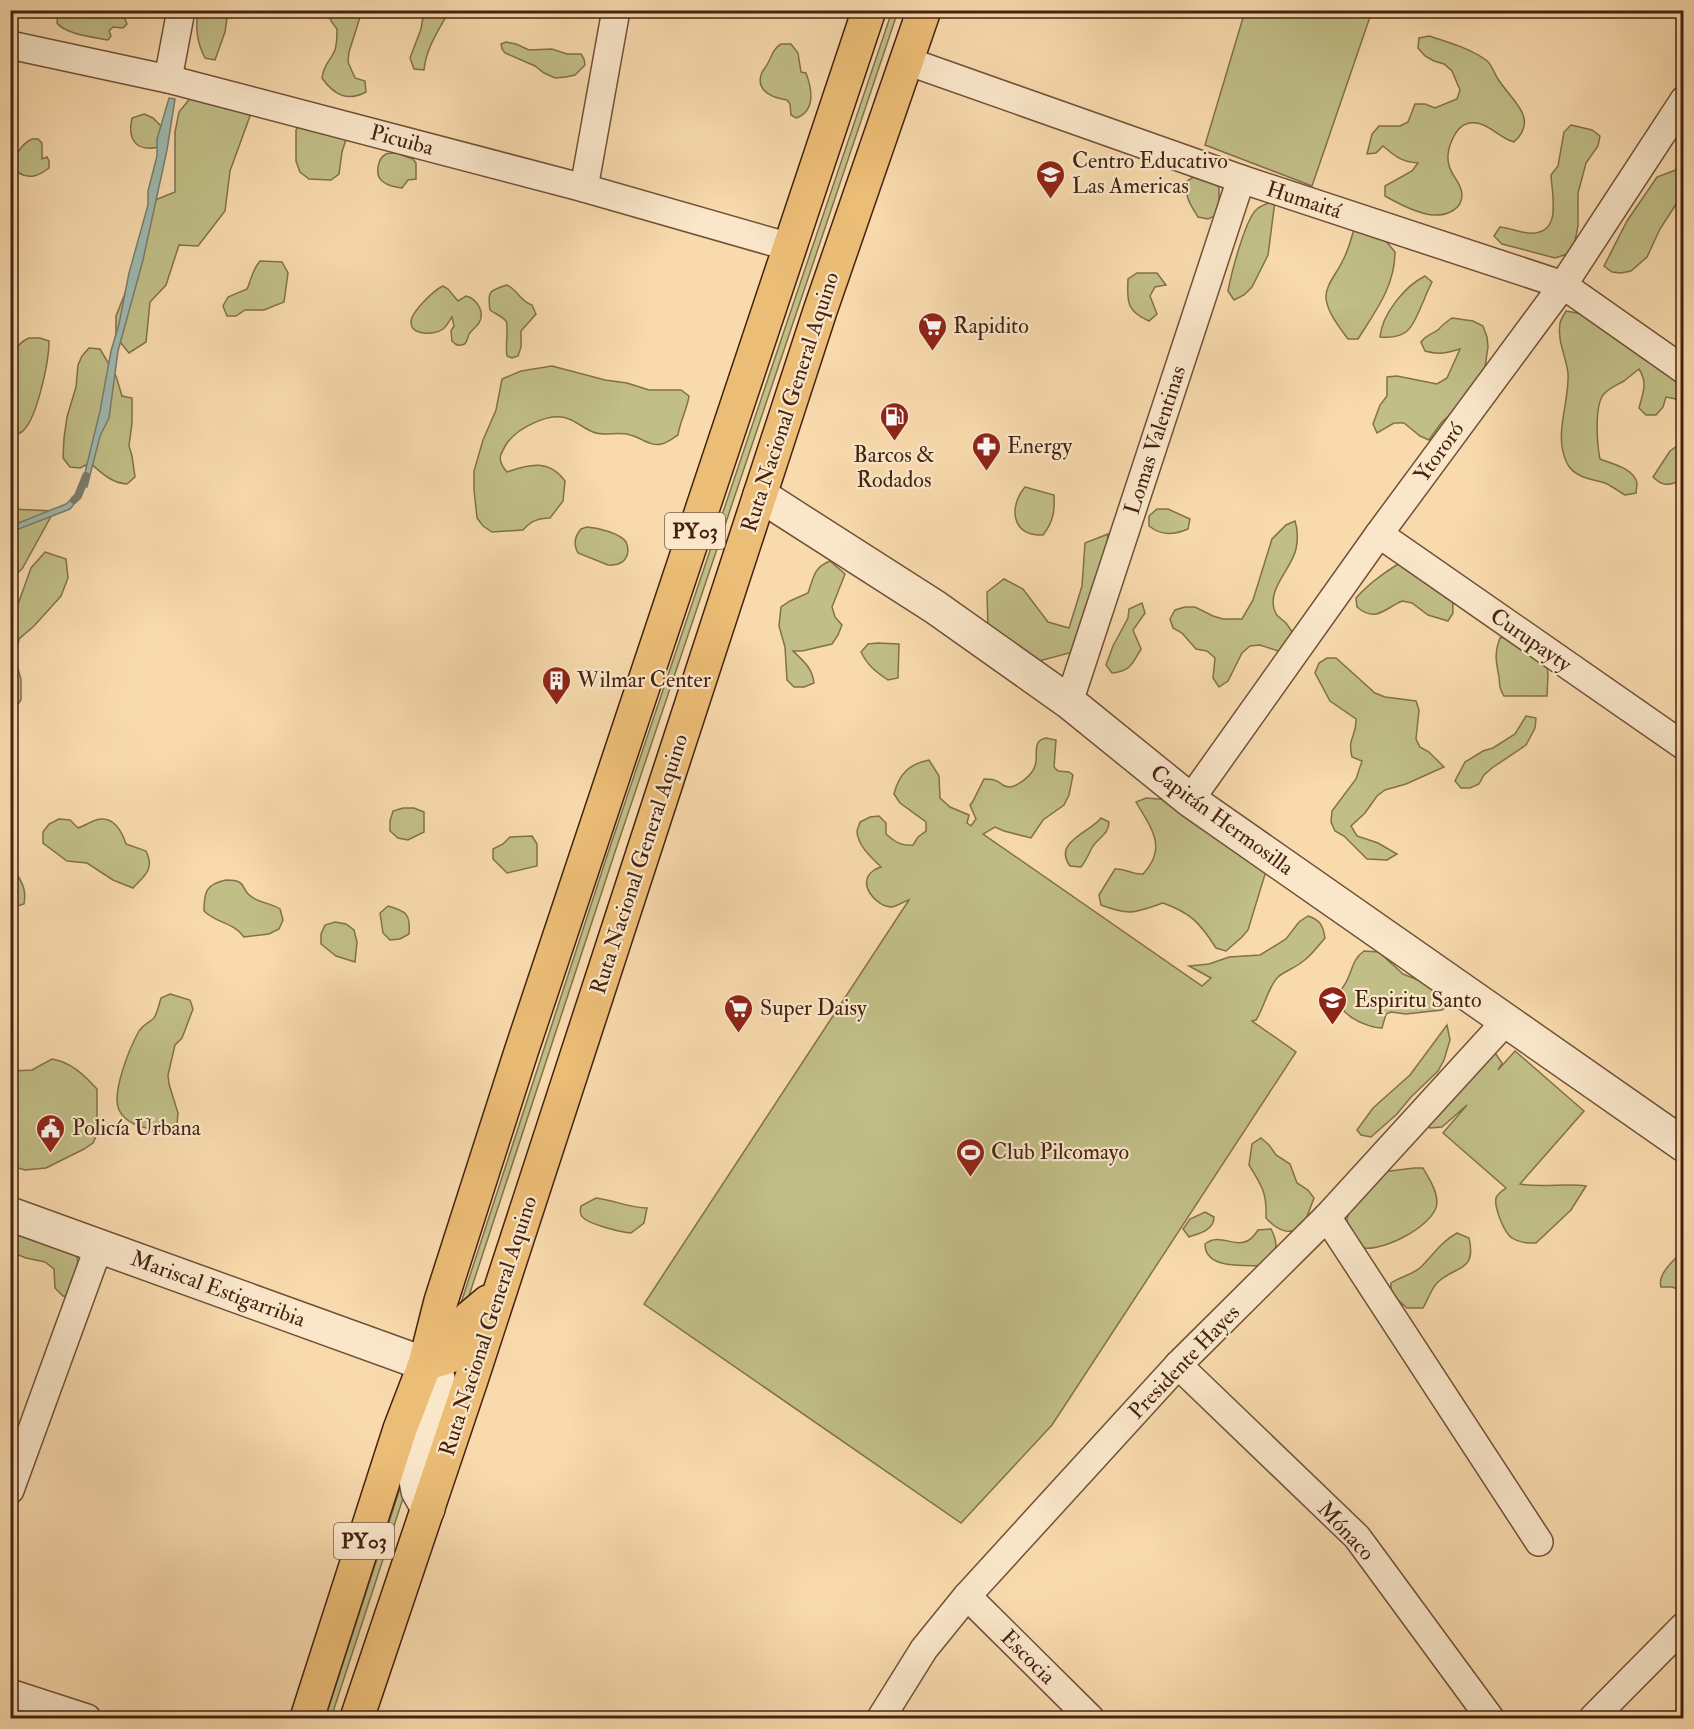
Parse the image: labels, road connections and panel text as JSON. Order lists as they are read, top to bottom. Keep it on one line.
{"streets":{"highway":["Ruta Nacional General Aquino","PY03"],"street":["Picuiba","Humaitá","Lomas Valentinas","Ytororó","Curupayty","Capitán Hermosilla","Mariscal Estigarribia","Presidente Hayes","Mónaco","Escocia"]},"crossings":[["Picuiba","PY03"],["Humaitá","Ruta Nacional General Aquino"],["Humaitá","Lomas Valentinas"],["Humaitá","Ytororó"],["Ruta Nacional General Aquino","Capitán Hermosilla"],["Lomas Valentinas","Capitán Hermosilla"],["Ytororó","Curupayty"],["Ytororó","Capitán Hermosilla"],["PY03","Mariscal Estigarribia"],["Capitán Hermosilla","Presidente Hayes"],["Presidente Hayes","Mónaco"],["Presidente Hayes","Escocia"]],"places":{"school or university":["Centro Educativo Las Americas","Espiritu Santo"],"supermarket":["Rapidito","Super Daisy"],"fuel station":["Barcos & Rodados"],"pharmacy":["Energy"],"building":["Wilmar Center"],"public building":["Policía Urbana"],"sports":["Club Pilcomayo"]}}
